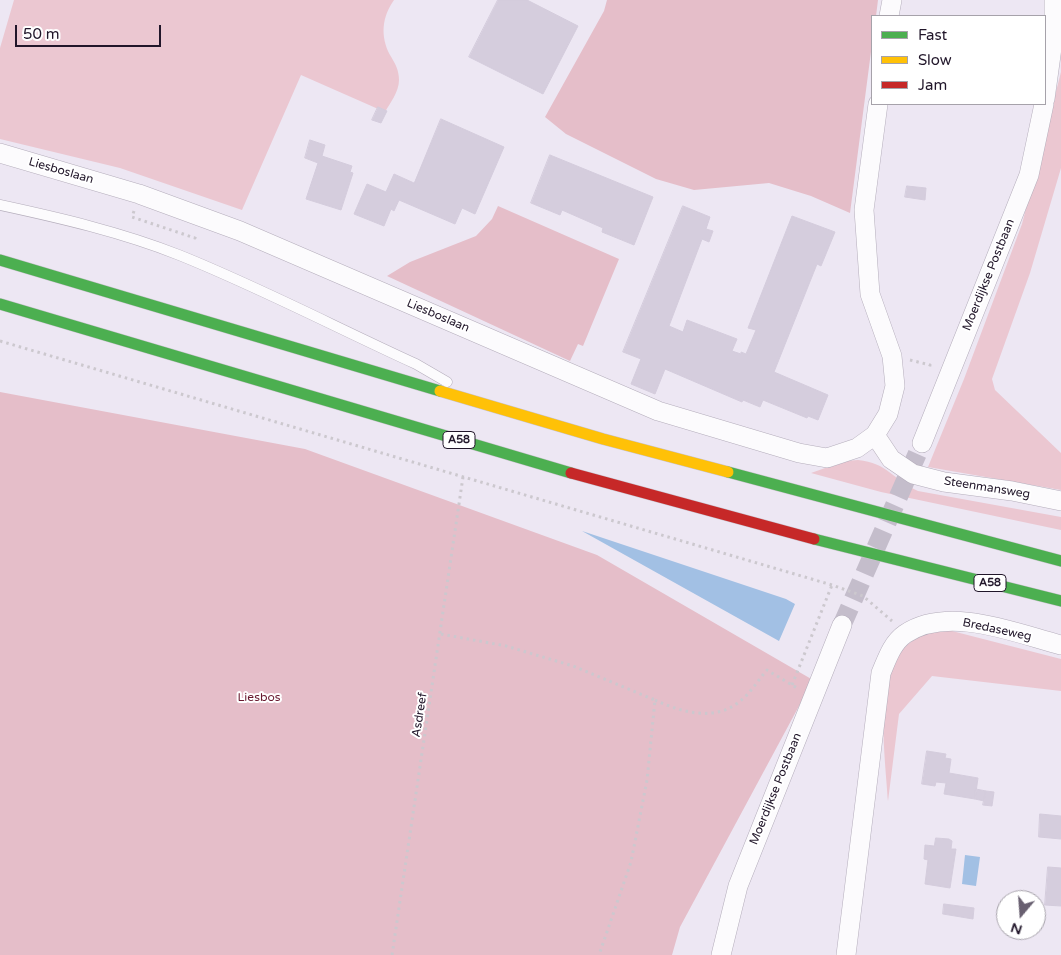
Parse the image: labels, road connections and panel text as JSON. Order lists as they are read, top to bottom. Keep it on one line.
{"streets":{"highway":["A58"],"street":["Liesboslaan","Moerdijkse Postbaan","Steenmansweg","Bredaseweg"],"path":["Asdreef"]},"crossings":[["Liesboslaan","Steenmansweg"]],"parks":["Liesbos"],"legend":["Fast","Slow","Jam"],"scale_bar":"50 m","north":"bottom"}
